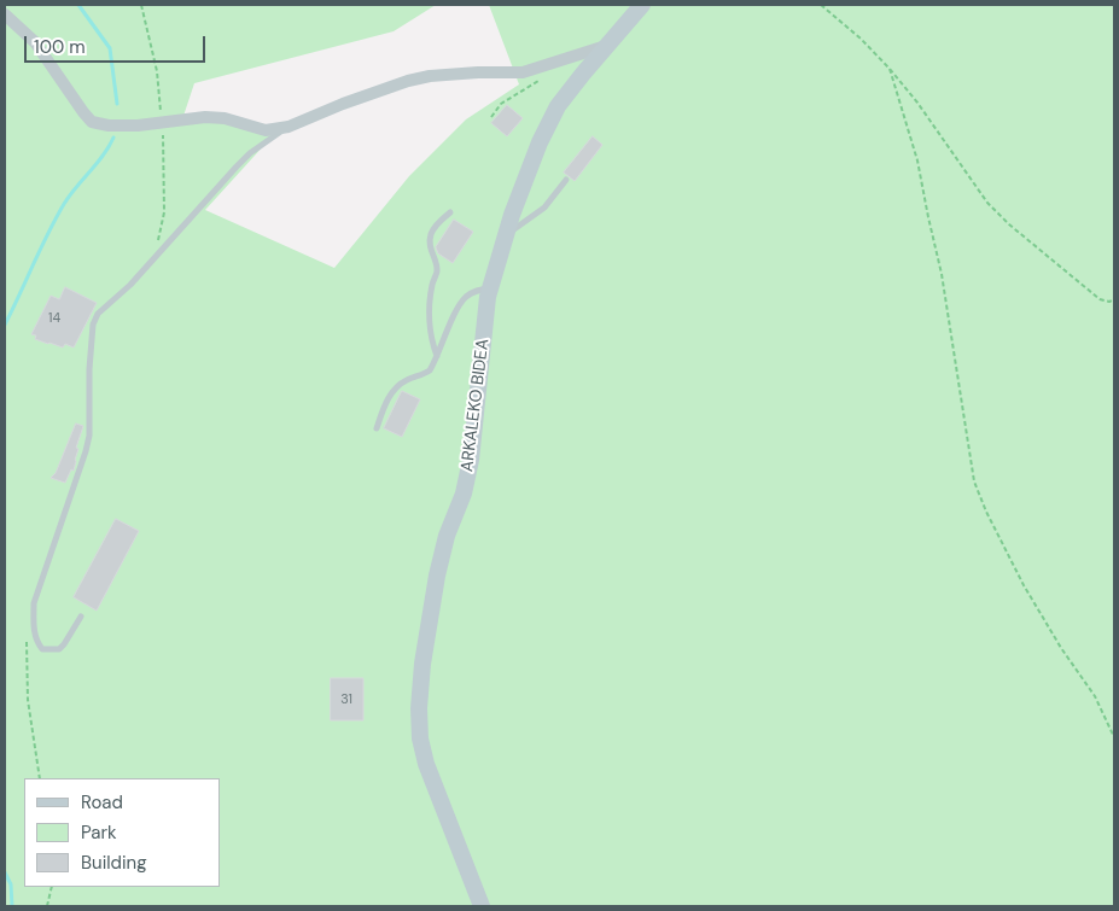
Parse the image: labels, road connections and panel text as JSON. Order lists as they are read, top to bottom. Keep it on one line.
{"streets":{"street":["ARKALEKO BIDEA"]},"house_numbers":["14","31"],"legend":["Road","Park","Building"],"scale_bar":"100 m"}
